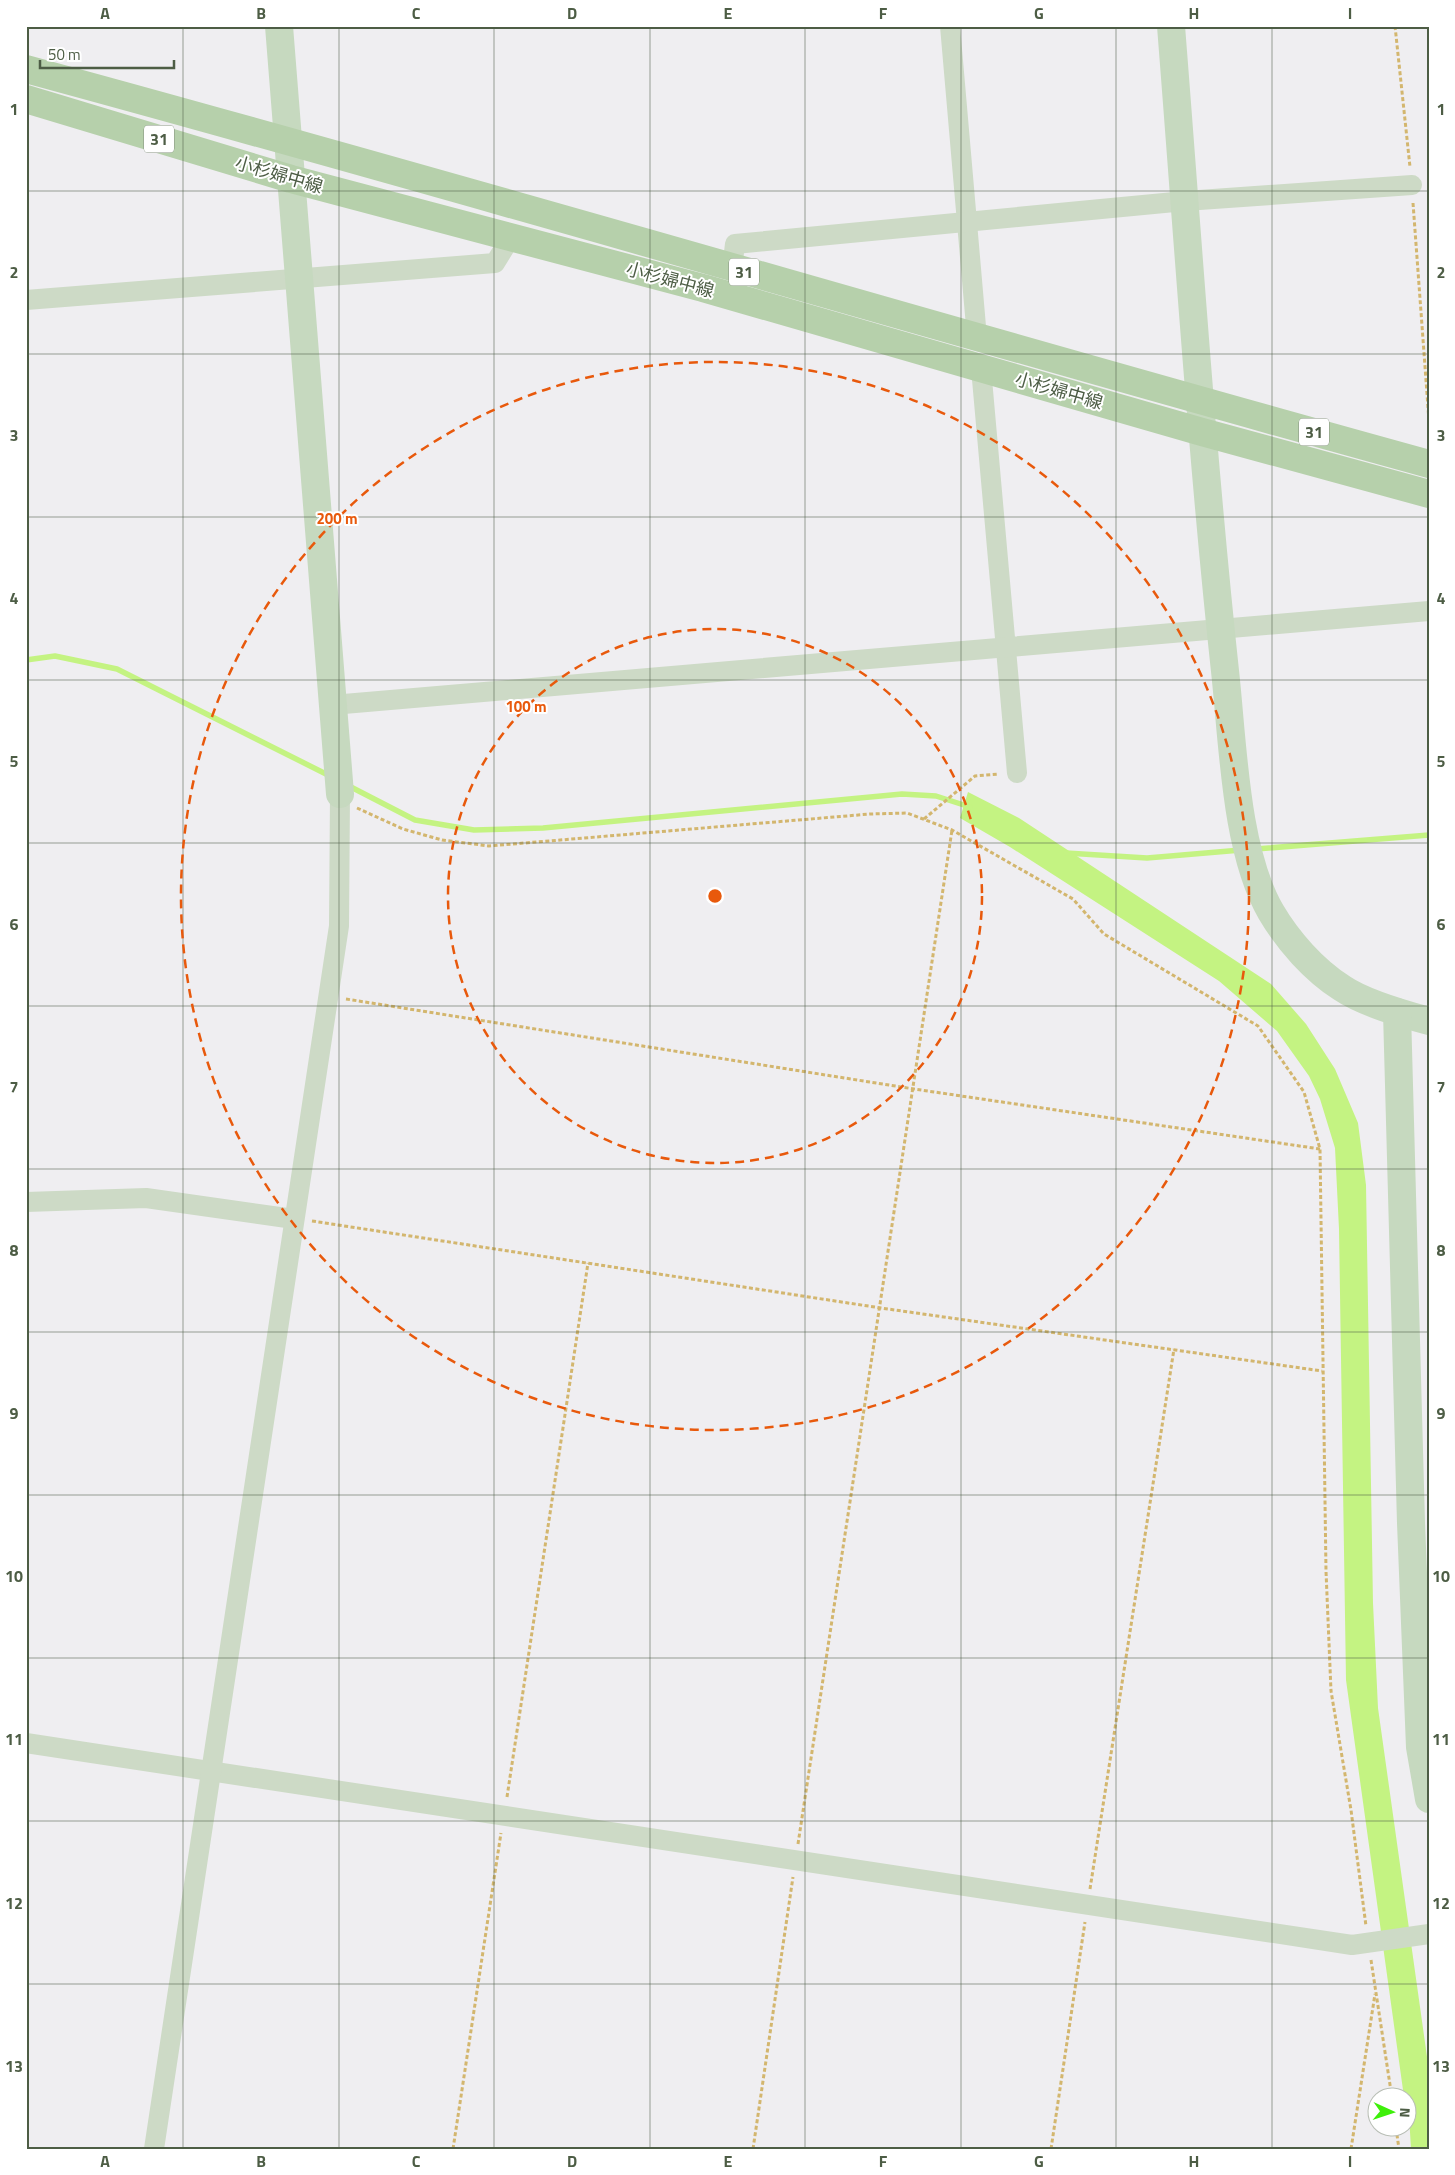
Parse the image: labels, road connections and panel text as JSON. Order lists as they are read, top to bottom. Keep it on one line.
{"streets":{"main road":["31","小杉婦中線"]},"scale_bar":"50 m","north":"right","grid":{"columns":["A","B","C","D","E","F","G","H","I"],"rows":["1","2","3","4","5","6","7","8","9","10","11","12","13"]},"rings":["200 m","100 m"]}
